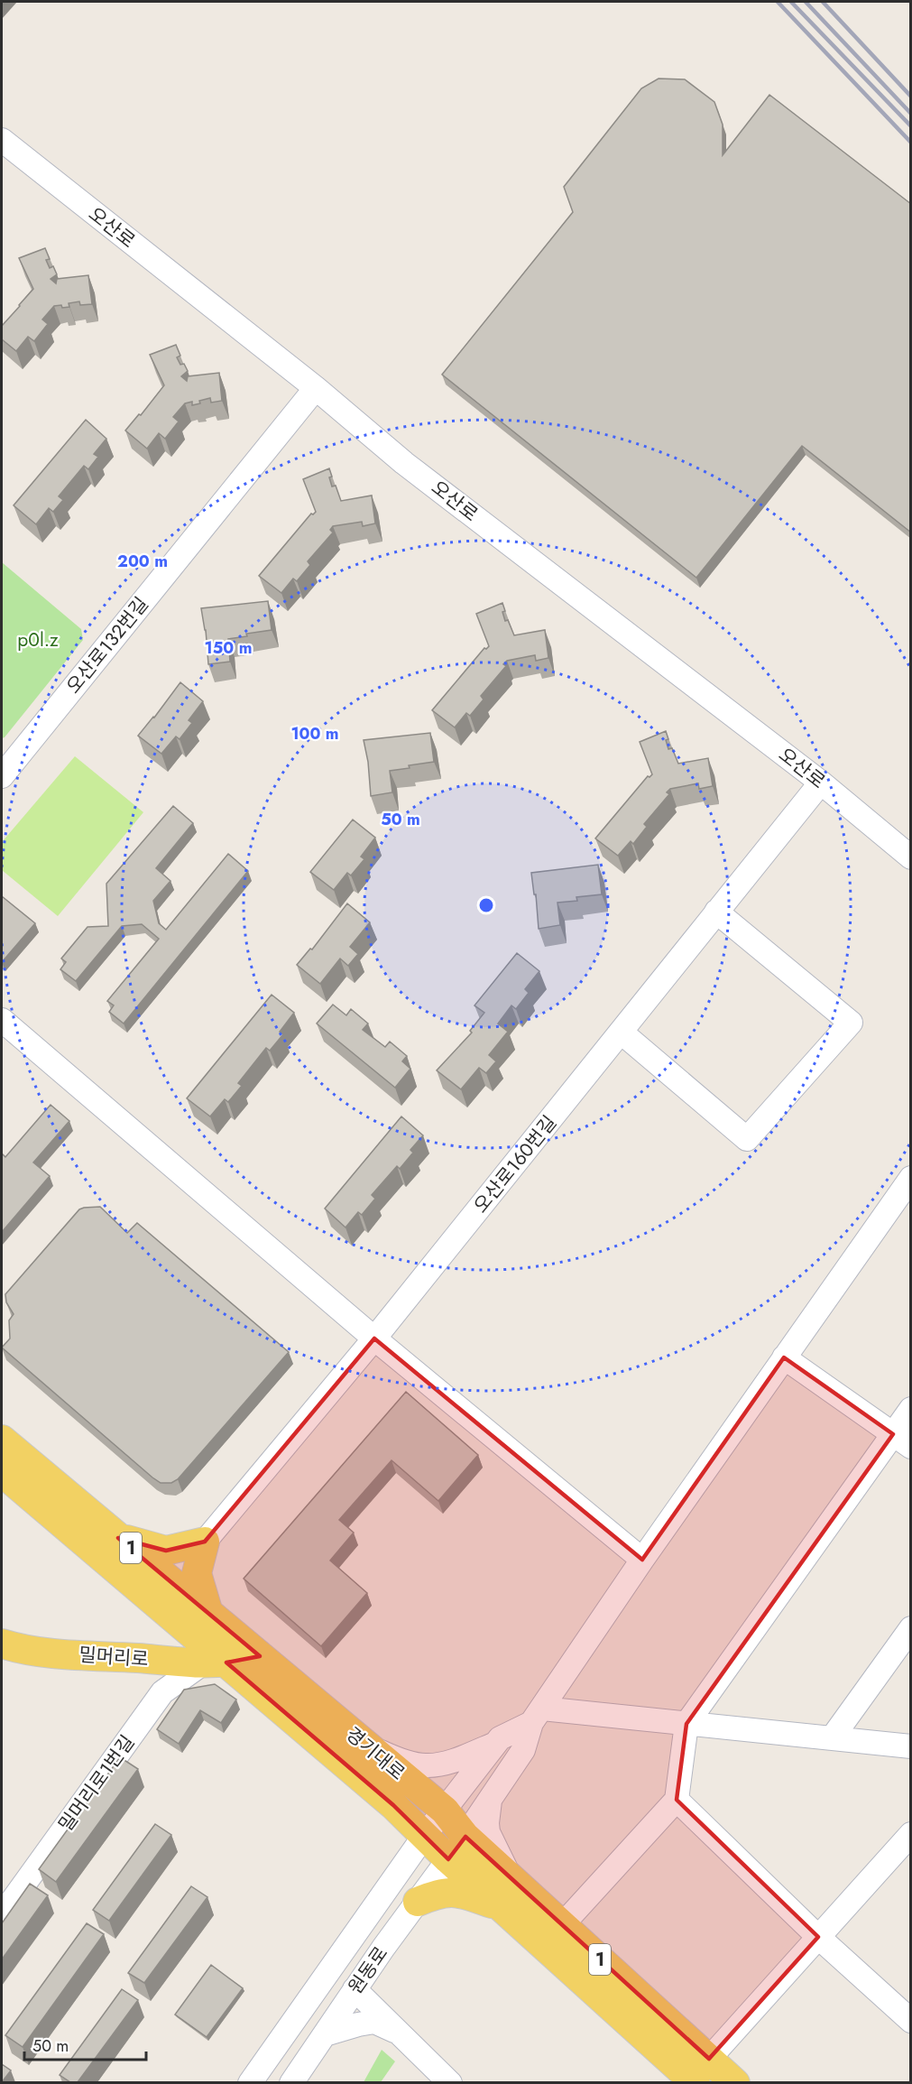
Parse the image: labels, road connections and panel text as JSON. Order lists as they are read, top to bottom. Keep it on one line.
{"streets":{"main road":["1","밀머리로","경기대로"],"street":["오산로","오산로132번길","오산로160번길","밀머리로1번길","원동로"]},"crossings":[["오산로","오산로132번길"],["오산로","오산로160번길"],["밀머리로","경기대로"],["밀머리로","밀머리로1번길"],["경기대로","밀머리로1번길"],["경기대로","원동로"]],"parks":["p0l.z"],"scale_bar":"50 m","rings":["200 m","150 m","100 m","50 m"]}
